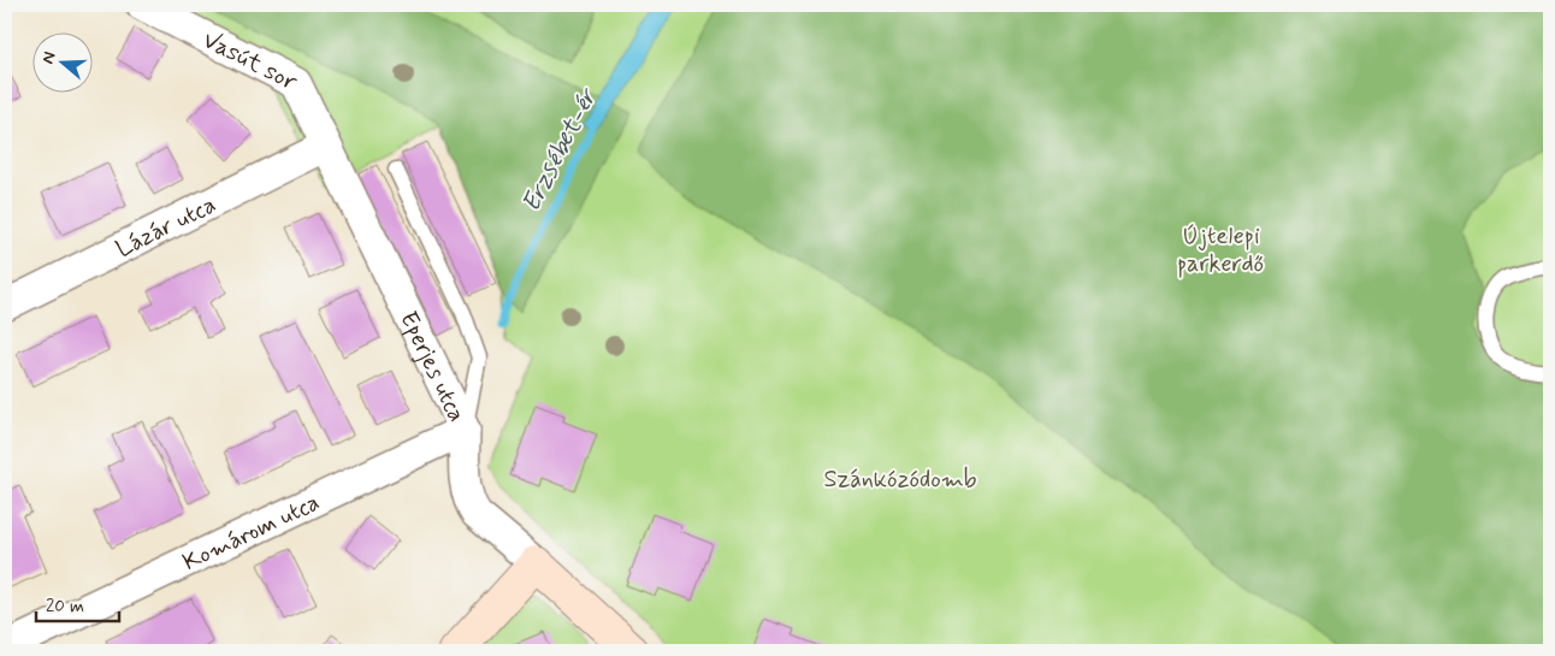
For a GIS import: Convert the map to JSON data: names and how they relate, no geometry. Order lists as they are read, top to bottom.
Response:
{
  "streets": {
    "street": [
      "Vasút sor",
      "Lázár utca",
      "Eperjes utca",
      "Komárom utca"
    ]
  },
  "crossings": [
    ["Vasút sor", "Lázár utca"],
    ["Vasút sor", "Eperjes utca"],
    ["Lázár utca", "Eperjes utca"],
    ["Eperjes utca", "Komárom utca"]
  ],
  "water": ["Erzsébet-ér"],
  "parks": ["Újtelepi parkerdő", "Szánkózódomb"],
  "scale_bar": "20 m",
  "north": "left"
}
